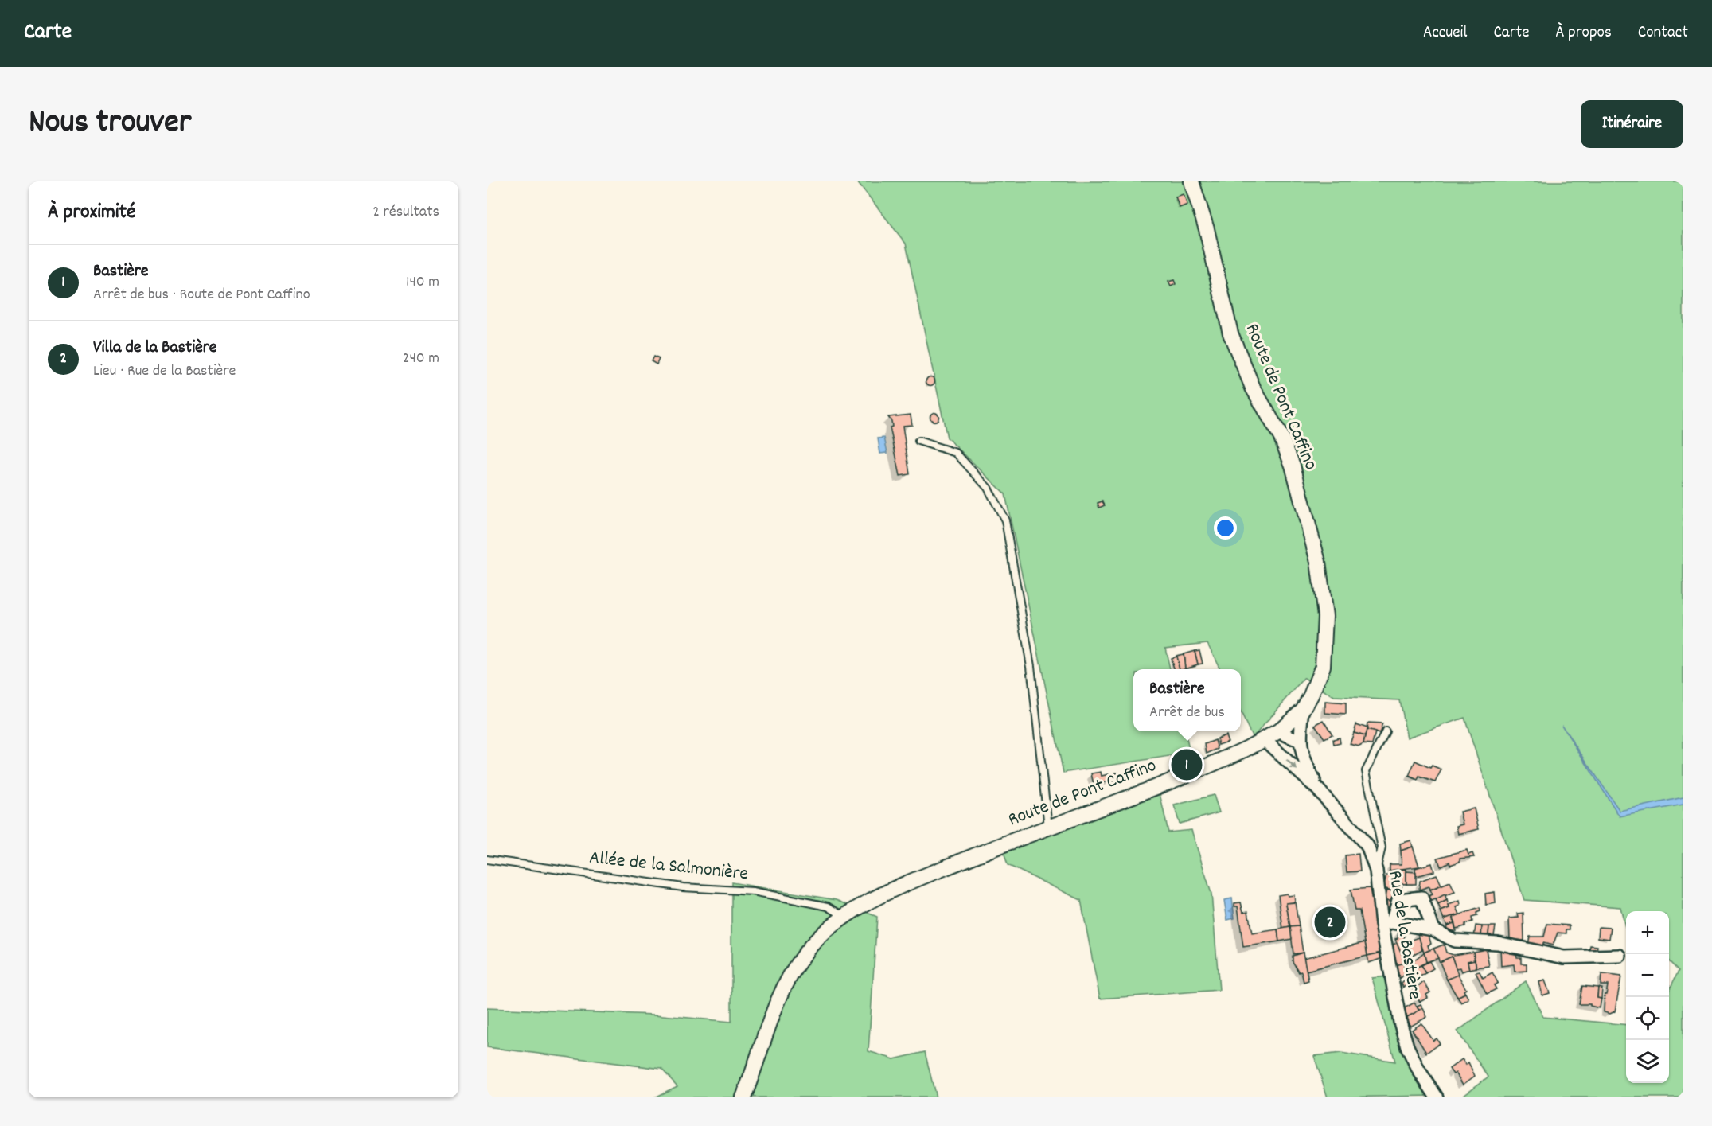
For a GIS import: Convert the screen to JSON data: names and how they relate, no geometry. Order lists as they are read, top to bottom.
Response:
{
  "streets": {
    "street": ["Route de Pont Caffino", "Rue de la Bastière"],
    "lane": ["Allée de la Salmonière"]
  },
  "crossings": [
    ["Route de Pont Caffino", "Allée de la Salmonière"]
  ],
  "page": {
    "header": "Carte",
    "nav": [
      "Accueil",
      "Carte",
      "À propos",
      "Contact"
    ],
    "title": "Nous trouver",
    "buttons": "Itinéraire",
    "heading": ["À proximité", "2 résultats"],
    "list": [
      {
        "mark": "1",
        "name": "Bastière",
        "note": "Arrêt de bus · Route de Pont Caffino",
        "value": "140 m"
      },
      {
        "mark": "2",
        "name": "Villa de la Bastière",
        "note": "Lieu · Rue de la Bastière",
        "value": "240 m"
      }
    ],
    "popup": ["Bastière", "Arrêt de bus"],
    "pins": ["1", "2"],
    "map_buttons": ["+", "−"]
  }
}
